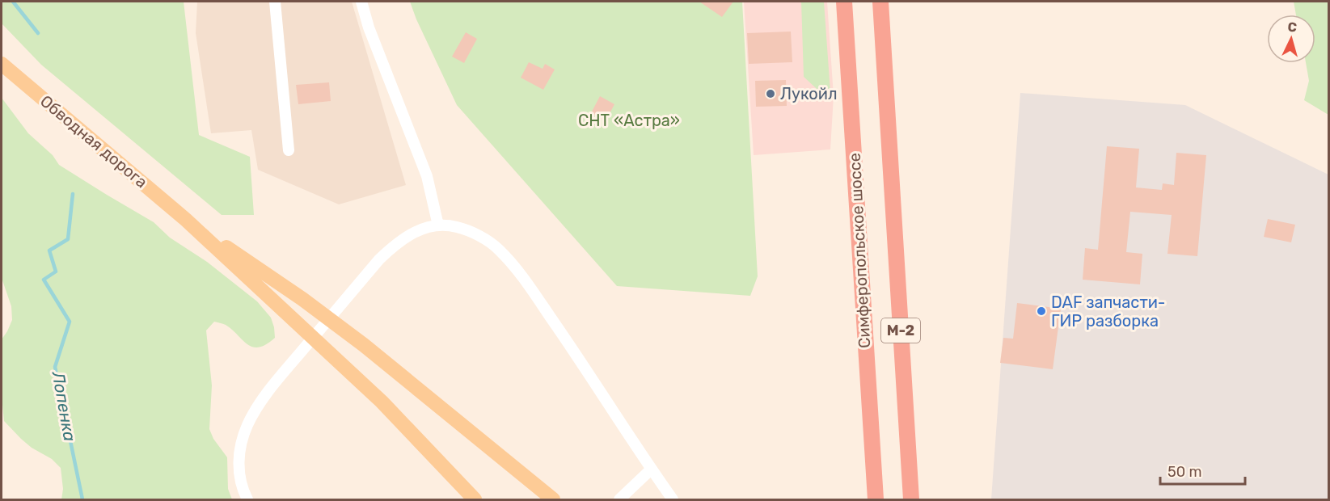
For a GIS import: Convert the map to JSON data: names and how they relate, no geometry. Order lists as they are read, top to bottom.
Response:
{
  "streets": {
    "highway": ["Симферопольское шоссе", "М-2"],
    "main road": ["Обводная дорога"]
  },
  "water": ["Лопенка"],
  "parks": ["СНТ «Астра»"],
  "places": ["Лукойл", "DAF запчасти- ГИР разборка"],
  "scale_bar": "50 m",
  "north": "top"
}
